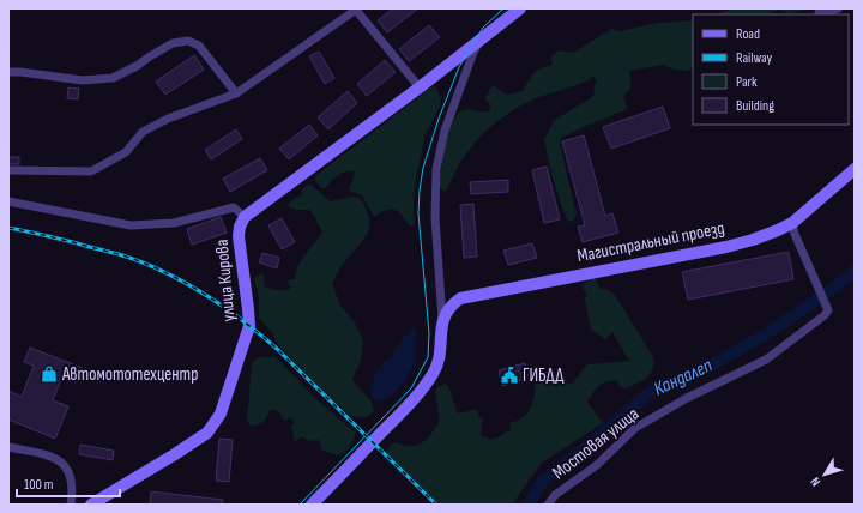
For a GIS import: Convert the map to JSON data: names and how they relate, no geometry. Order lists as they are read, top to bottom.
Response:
{
  "streets": {
    "street": ["Магистральный проезд", "улица Кирова", "Мостовая улица"]
  },
  "crossings": [
    ["Магистральный проезд", "Мостовая улица"]
  ],
  "water": ["Кандалеп"],
  "places": {
    "shop": ["Автомототехцентр"],
    "public building": ["ГИБДД"]
  },
  "legend": [
    "Road",
    "Railway",
    "Park",
    "Building"
  ],
  "scale_bar": "100 m",
  "north": "bottom left"
}
